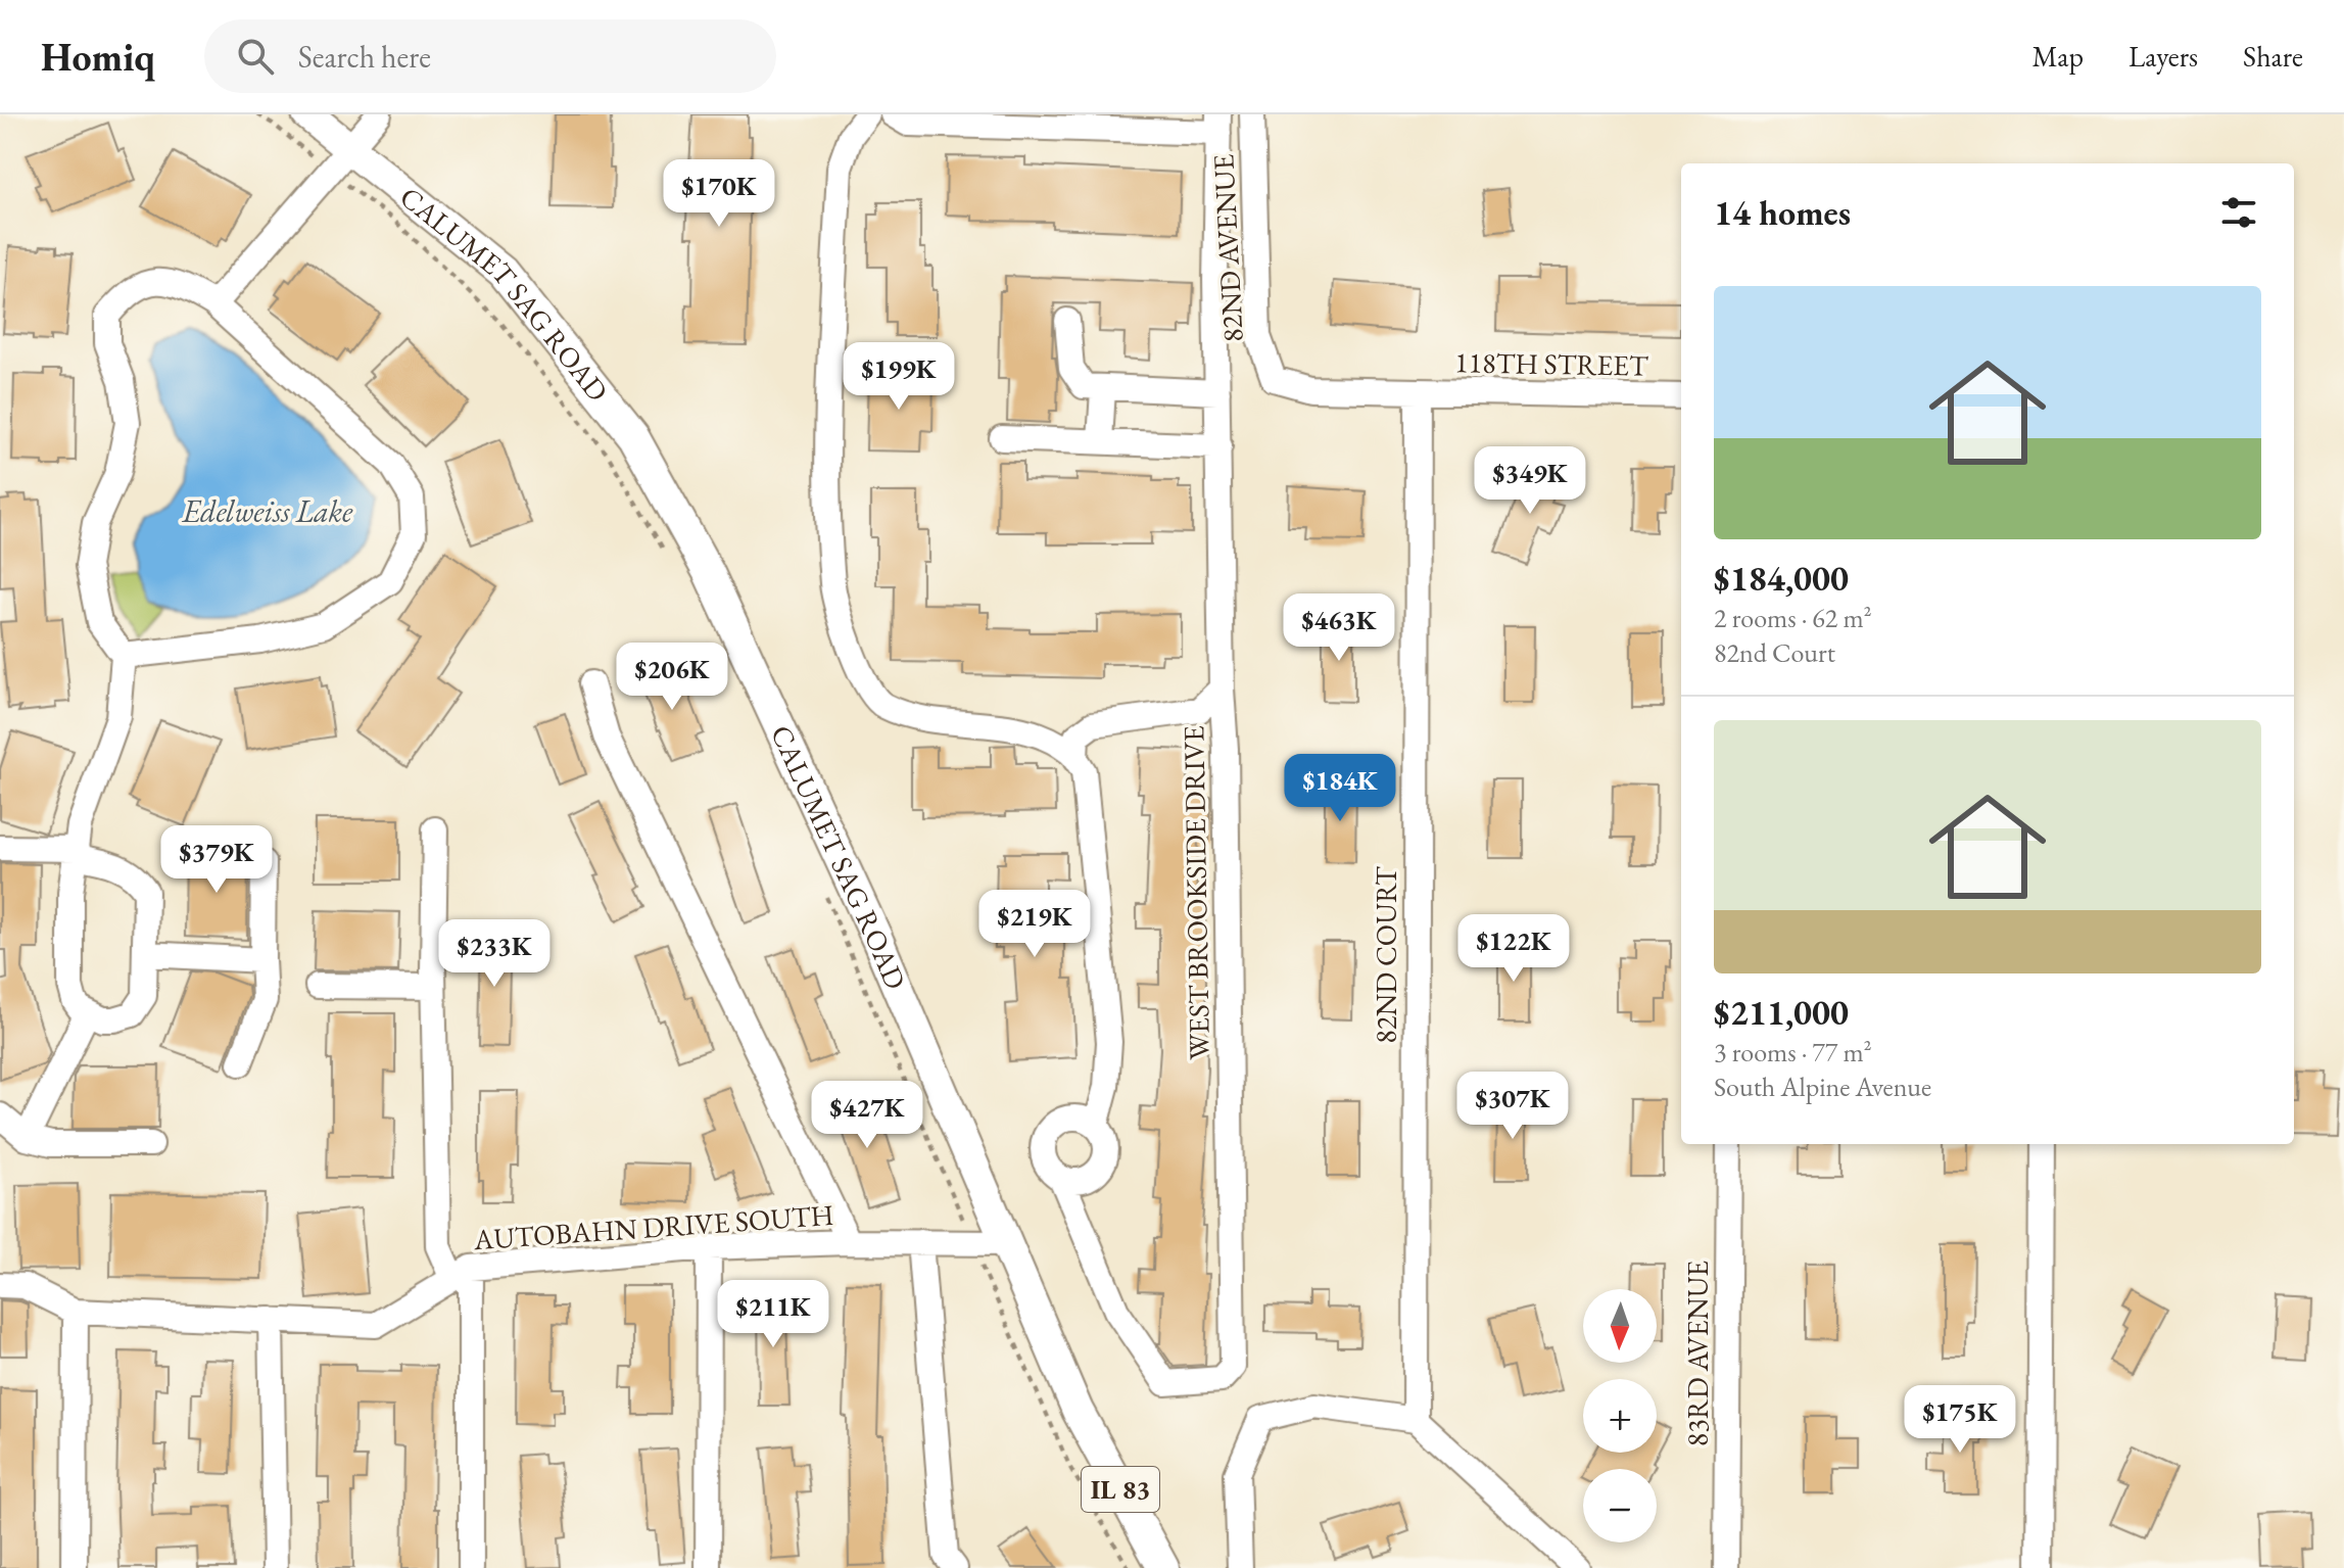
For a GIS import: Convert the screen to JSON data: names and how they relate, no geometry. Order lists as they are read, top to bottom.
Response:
{
  "streets": {
    "main road": ["CALUMET SAG ROAD", "IL 83"],
    "street": [
      "82ND AVENUE",
      "118TH STREET",
      "WEST BROOKSIDE DRIVE",
      "82ND COURT",
      "AUTOBAHN DRIVE SOUTH",
      "83RD AVENUE"
    ]
  },
  "crossings": [
    ["82ND AVENUE", "118TH STREET"],
    ["82ND AVENUE", "82ND COURT"],
    ["CALUMET SAG ROAD", "AUTOBAHN DRIVE SOUTH"],
    ["118TH STREET", "82ND COURT"]
  ],
  "water": ["Edelweiss Lake"],
  "north": "bottom",
  "page": {
    "header": "Homiq",
    "search": "Search here",
    "nav": ["Map", "Layers", "Share"],
    "price": [
      "$170K",
      "$199K",
      "$349K",
      "$463K",
      "$206K",
      "$184K",
      "$379K",
      "$219K",
      "$122K",
      "$233K",
      "$307K",
      "$427K",
      "$211K",
      "$175K"
    ],
    "heading": "14 homes",
    "list": [
      {
        "name": "$184,000",
        "note": "2 rooms · 62 m² · 82nd Court"
      },
      {
        "name": "$211,000",
        "note": "3 rooms · 77 m² · South Alpine Avenue"
      }
    ],
    "map_buttons": ["+", "−"]
  }
}
